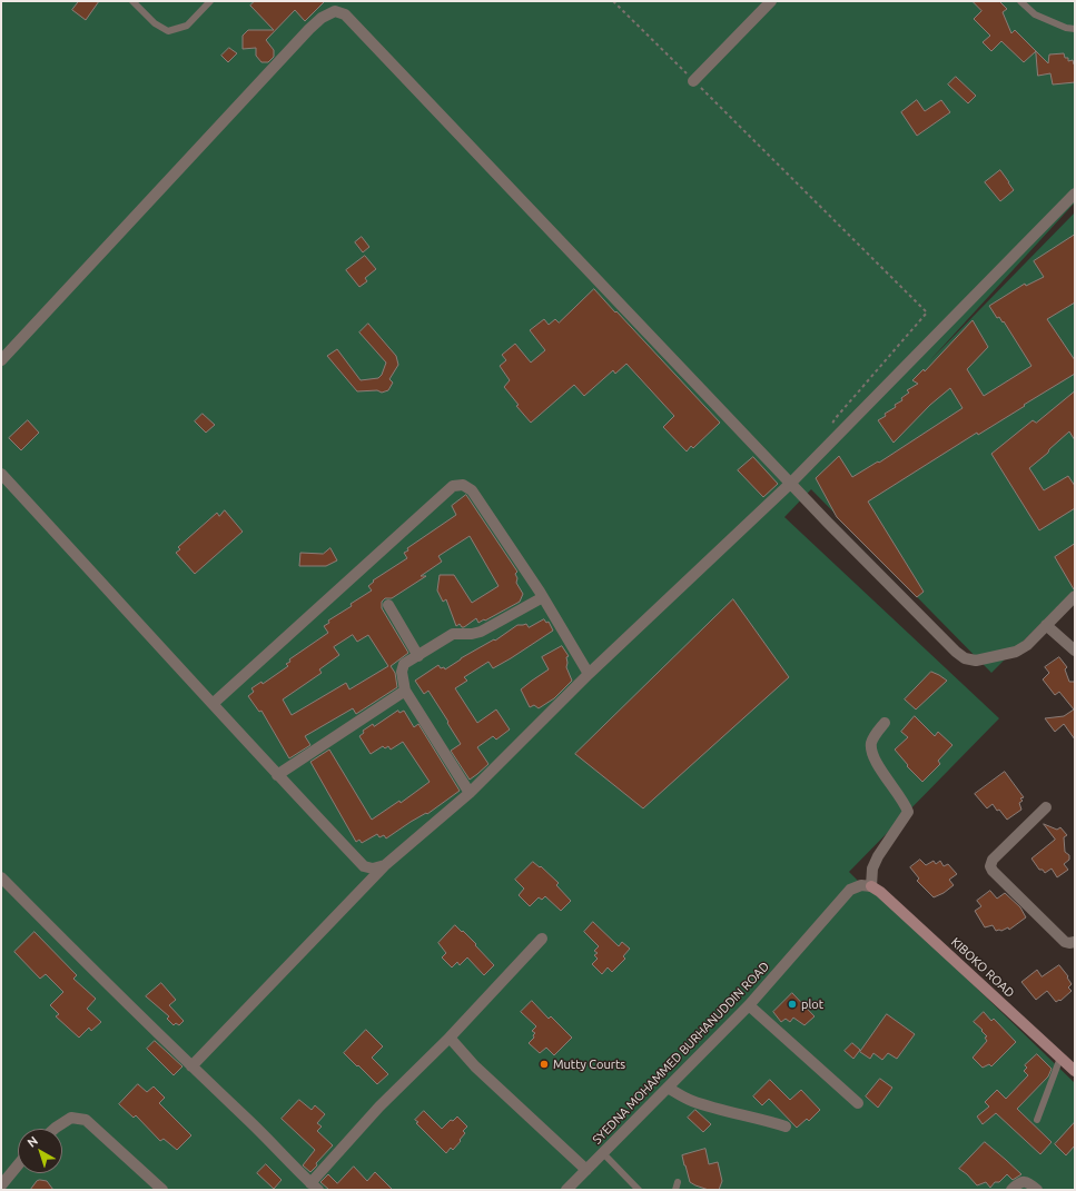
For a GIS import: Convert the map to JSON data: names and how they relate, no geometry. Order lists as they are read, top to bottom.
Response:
{
  "streets": {
    "street": ["KIBOKO ROAD", "SYEDNA MOHAMMED BURHANUDDIN ROAD"]
  },
  "crossings": [
    ["KIBOKO ROAD", "SYEDNA MOHAMMED BURHANUDDIN ROAD"]
  ],
  "places": ["plot", "Mutty Courts"],
  "north": "top left"
}
